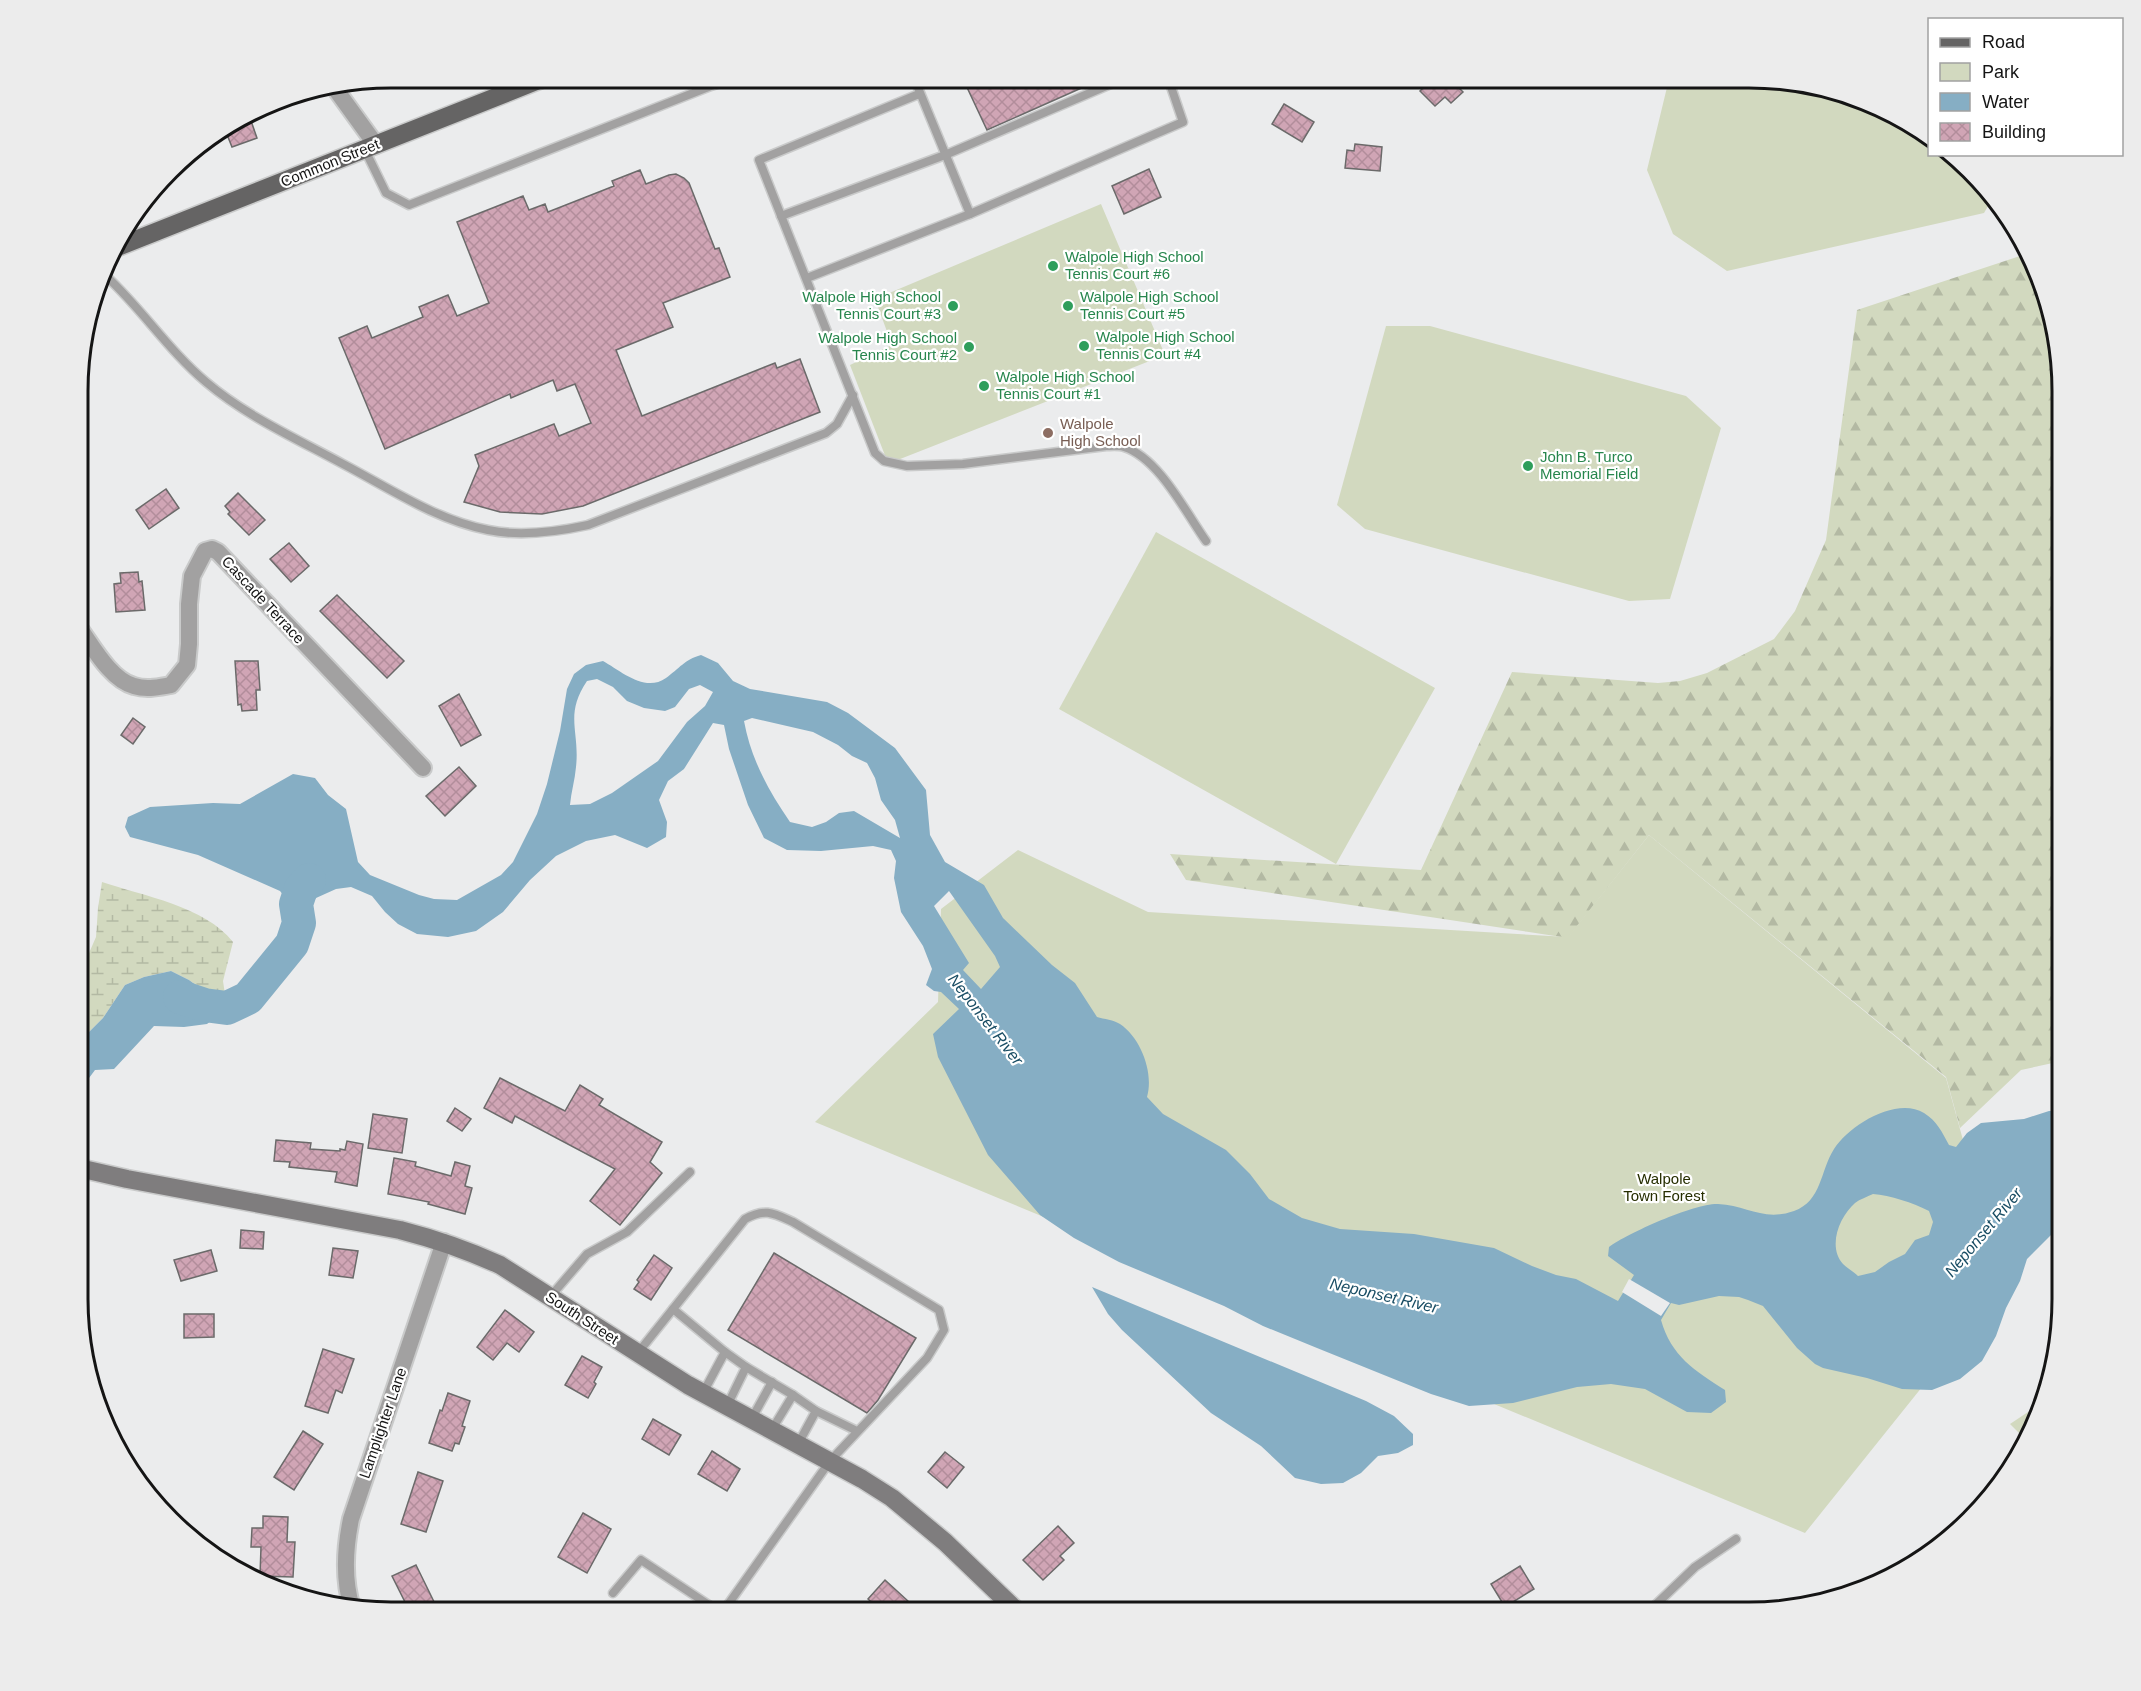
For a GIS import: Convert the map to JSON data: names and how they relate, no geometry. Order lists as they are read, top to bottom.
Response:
{
  "streets": {
    "main road": ["Common Street"],
    "street": ["Cascade Terrace", "South Street", "Lamplighter Lane"]
  },
  "crossings": [
    ["South Street", "Lamplighter Lane"]
  ],
  "water": ["Neponset River"],
  "parks": ["Walpole Town Forest"],
  "places": [
    "Walpole High School Tennis Court #6",
    "Walpole High School Tennis Court #3",
    "Walpole High School Tennis Court #5",
    "Walpole High School Tennis Court #4",
    "Walpole High School Tennis Court #2",
    "Walpole High School Tennis Court #1",
    "Walpole High School",
    "John B. Turco Memorial Field"
  ],
  "legend": [
    "Road",
    "Park",
    "Water",
    "Building"
  ]
}
